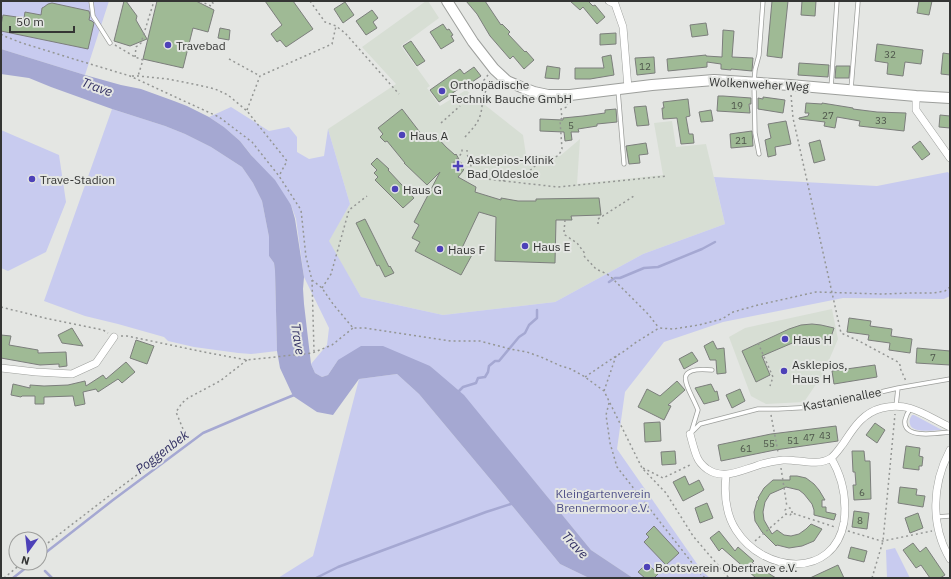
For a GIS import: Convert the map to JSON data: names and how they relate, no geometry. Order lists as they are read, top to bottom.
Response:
{
  "streets": {
    "street": ["Wolkenweher Weg"],
    "lane": ["Kastanienallee"]
  },
  "water": ["Trave", "Poggenbek"],
  "parks": ["Kleingartenverein Brennermoor e.V."],
  "places": {
    "other": [
      "Travebad",
      "Orthopädische Technik Bauche GmbH",
      "Haus A",
      "Trave-Stadion",
      "Haus G",
      "Haus E",
      "Haus F",
      "Haus H",
      "Asklepios, Haus H",
      "Bootsverein Obertrave e.V."
    ],
    "health": ["Asklepios-Klinik Bad Oldesloe"]
  },
  "house_numbers": [
    "32",
    "12",
    "19",
    "27",
    "33",
    "5",
    "21",
    "7",
    "43",
    "47",
    "51",
    "55",
    "61",
    "6",
    "8"
  ],
  "scale_bar": "50 m",
  "north": "bottom"
}
